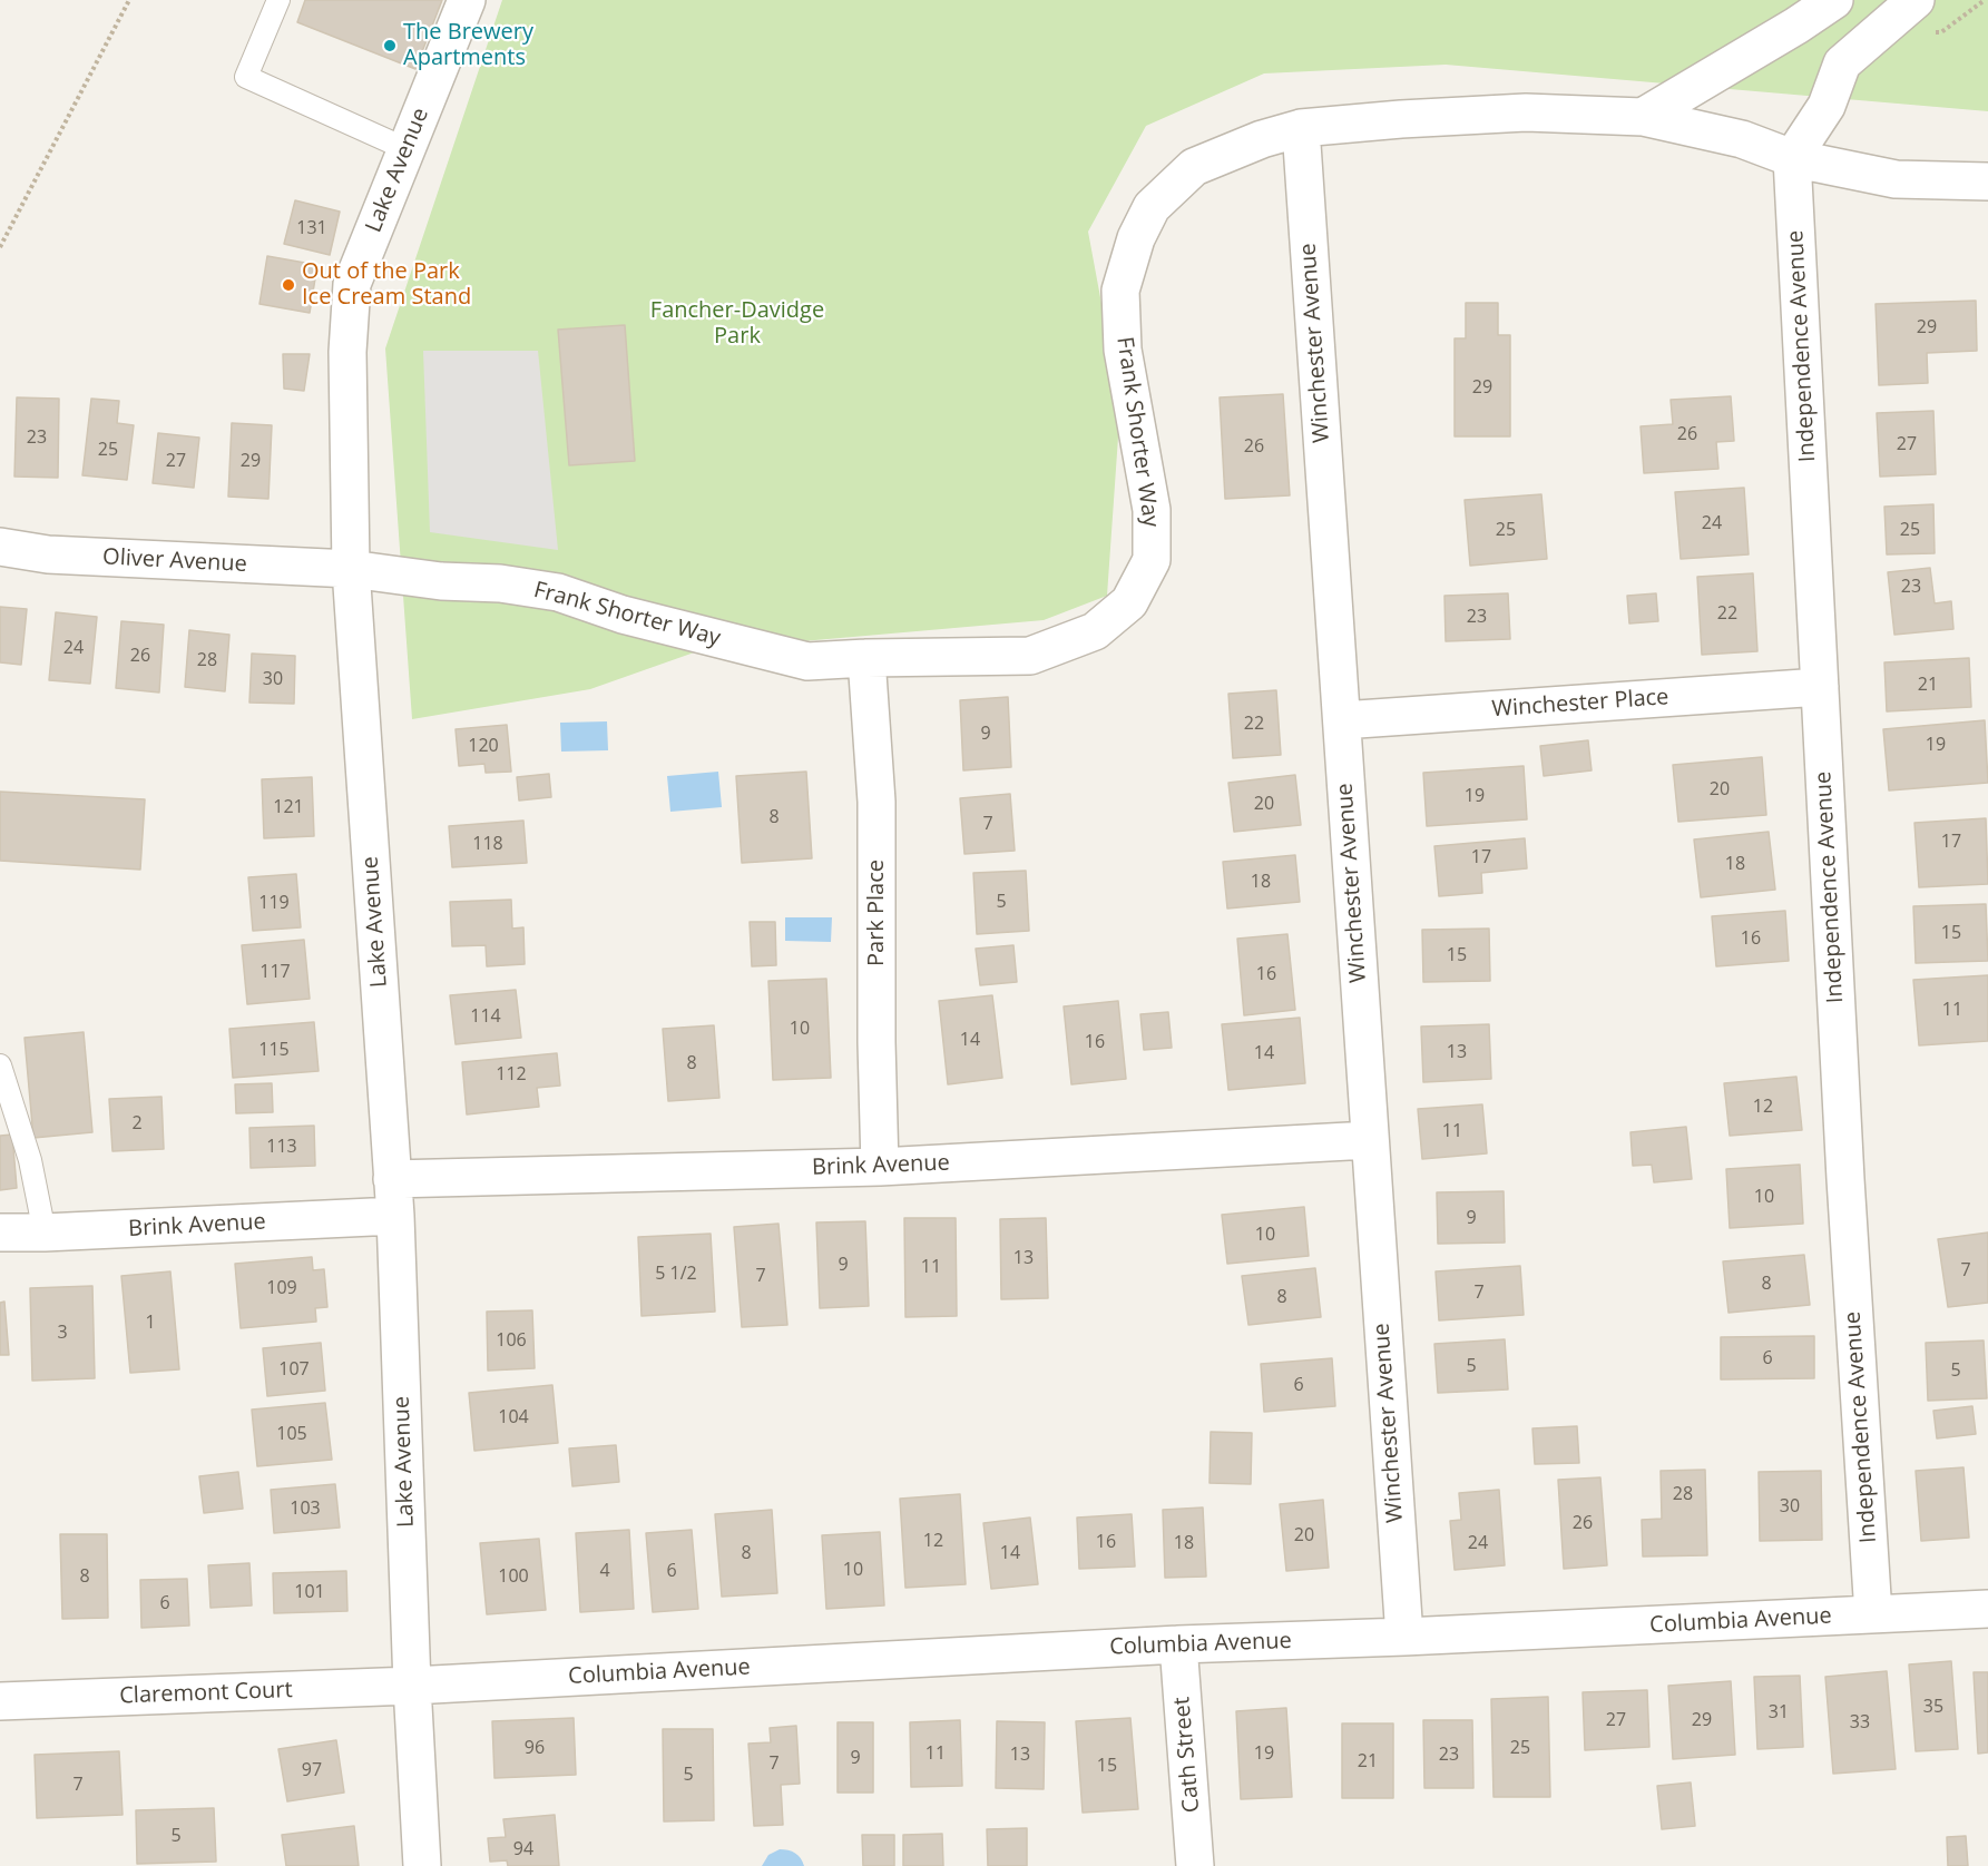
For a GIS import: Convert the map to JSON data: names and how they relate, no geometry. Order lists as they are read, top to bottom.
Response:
{
  "streets": {
    "street": [
      "Lake Avenue",
      "Winchester Avenue",
      "Independence Avenue",
      "Frank Shorter Way",
      "Oliver Avenue",
      "Winchester Place",
      "Park Place",
      "Brink Avenue",
      "Columbia Avenue",
      "Claremont Court",
      "Cath Street"
    ]
  },
  "crossings": [
    ["Lake Avenue", "Frank Shorter Way"],
    ["Lake Avenue", "Oliver Avenue"],
    ["Lake Avenue", "Brink Avenue"],
    ["Lake Avenue", "Columbia Avenue"],
    ["Lake Avenue", "Claremont Court"],
    ["Winchester Avenue", "Frank Shorter Way"],
    ["Winchester Avenue", "Winchester Place"],
    ["Winchester Avenue", "Brink Avenue"],
    ["Winchester Avenue", "Columbia Avenue"],
    ["Independence Avenue", "Frank Shorter Way"],
    ["Independence Avenue", "Winchester Place"],
    ["Independence Avenue", "Columbia Avenue"],
    ["Frank Shorter Way", "Oliver Avenue"],
    ["Frank Shorter Way", "Park Place"],
    ["Park Place", "Brink Avenue"],
    ["Columbia Avenue", "Claremont Court"],
    ["Columbia Avenue", "Cath Street"]
  ],
  "parks": ["Fancher-Davidge Park"],
  "places": ["The Brewery Apartments", "Out of the Park Ice Cream Stand"],
  "house_numbers": [
    "131",
    "29",
    "29",
    "26",
    "23",
    "27",
    "26",
    "25",
    "27",
    "29",
    "24",
    "25",
    "25",
    "23",
    "22",
    "23",
    "24",
    "26",
    "28",
    "30",
    "21",
    "22",
    "9",
    "19",
    "120",
    "20",
    "19",
    "20",
    "121",
    "8",
    "7",
    "17",
    "118",
    "17",
    "18",
    "18",
    "5",
    "119",
    "15",
    "16",
    "15",
    "117",
    "16",
    "11",
    "114",
    "10",
    "14",
    "16",
    "115",
    "13",
    "14",
    "8",
    "112",
    "12",
    "2",
    "11",
    "113",
    "10",
    "9",
    "10",
    "13",
    "9",
    "11",
    "7",
    "5 1/2",
    "7",
    "8",
    "109",
    "7",
    "8",
    "1",
    "3",
    "106",
    "6",
    "5",
    "107",
    "5",
    "6",
    "104",
    "105",
    "28",
    "30",
    "103",
    "26",
    "20",
    "12",
    "16",
    "18",
    "24",
    "8",
    "14",
    "10",
    "4",
    "6",
    "8",
    "100",
    "101",
    "6",
    "35",
    "31",
    "27",
    "29",
    "33",
    "96",
    "25",
    "11",
    "19",
    "13",
    "23",
    "9",
    "21",
    "7",
    "15",
    "97",
    "5",
    "7",
    "5",
    "94"
  ]
}
